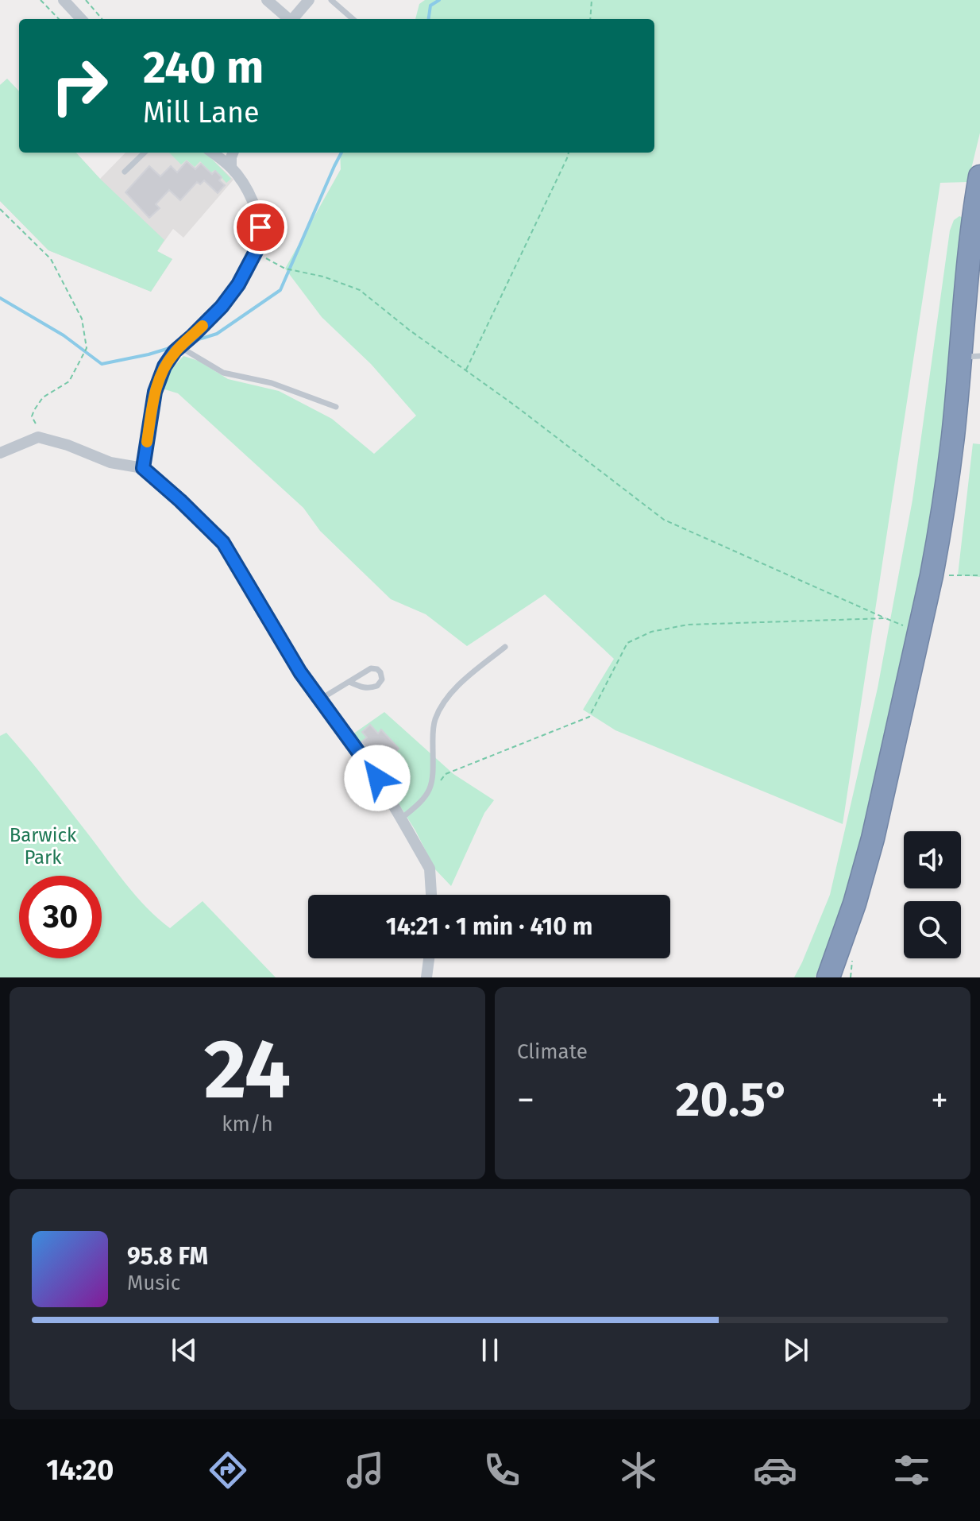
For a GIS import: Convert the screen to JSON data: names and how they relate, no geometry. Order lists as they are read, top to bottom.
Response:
{
  "parks": ["Barwick Park"],
  "page": {
    "turn": ["240 m", "Mill Lane"],
    "limit": "30",
    "trip": "14:21 · 1 min · 410 m",
    "tile": [
      ["24", "km/h"],
      "Climate"
    ],
    "heat": ["−", "20.5°", "+"],
    "song": ["95.8 FM", "Music"],
    "tabs": "14:20"
  }
}
